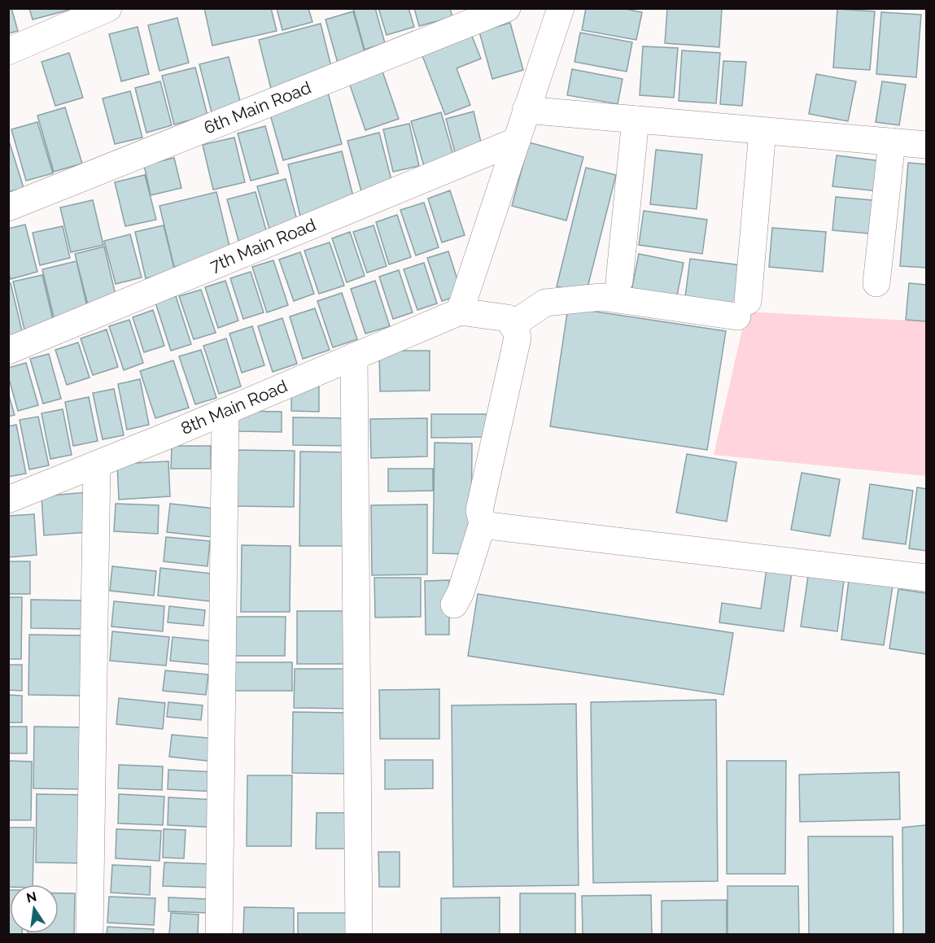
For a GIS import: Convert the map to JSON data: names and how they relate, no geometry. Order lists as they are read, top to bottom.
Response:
{
  "streets": {
    "street": ["6th Main Road", "7th Main Road", "8th Main Road"]
  },
  "north": "top"
}
